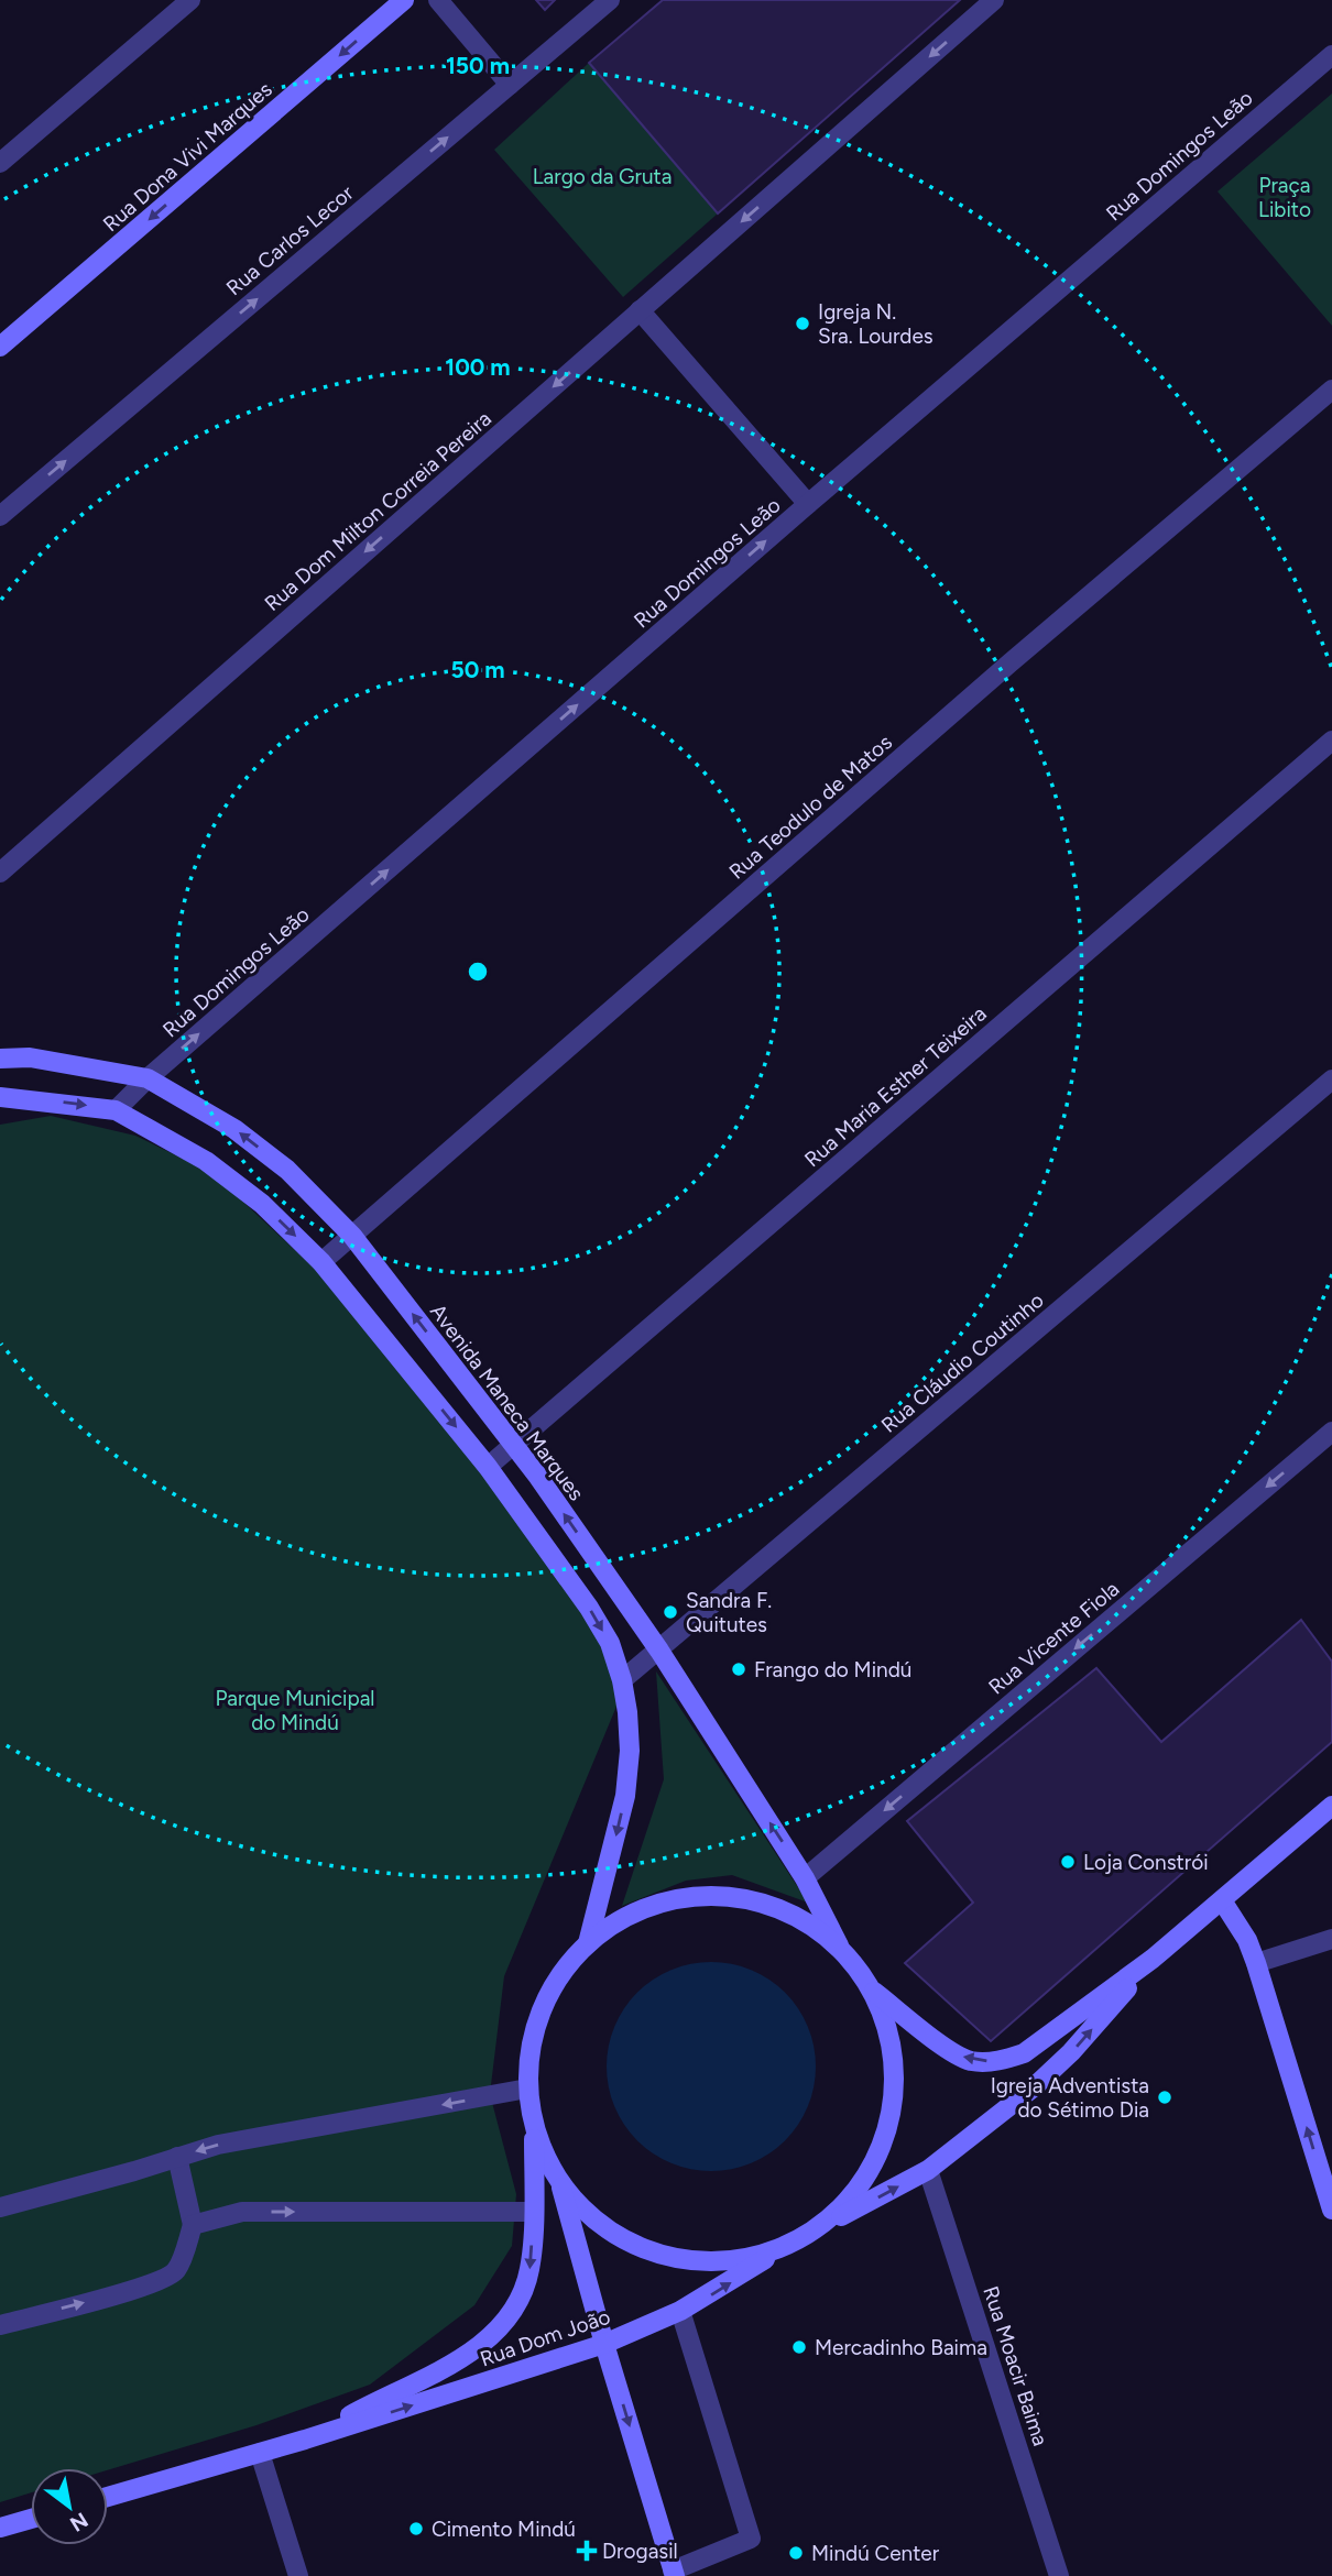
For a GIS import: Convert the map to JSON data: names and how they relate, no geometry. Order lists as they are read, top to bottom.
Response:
{
  "streets": {
    "main road": ["Rua Dona Vivi Marques", "Avenida Maneca Marques", "Rua Dom João"],
    "street": [
      "Rua Domingos Leão",
      "Rua Carlos Lecor",
      "Rua Dom Milton Correia Pereira",
      "Rua Teodulo de Matos",
      "Rua Maria Esther Teixeira",
      "Rua Cláudio Coutinho",
      "Rua Vicente Fiola",
      "Rua Moacir Baima"
    ]
  },
  "crossings": [
    ["Rua Domingos Leão", "Avenida Maneca Marques"],
    ["Rua Teodulo de Matos", "Avenida Maneca Marques"],
    ["Rua Maria Esther Teixeira", "Avenida Maneca Marques"],
    ["Rua Cláudio Coutinho", "Avenida Maneca Marques"],
    ["Avenida Maneca Marques", "Rua Vicente Fiola"]
  ],
  "one_way": [
    "Rua Domingos Leão",
    "Rua Dona Vivi Marques",
    "Rua Carlos Lecor",
    "Rua Dom Milton Correia Pereira",
    "Rua Vicente Fiola"
  ],
  "parks": ["Largo da Gruta", "Praça Libito", "Parque Municipal do Mindú"],
  "places": {
    "other": [
      "Igreja N. Sra. Lourdes",
      "Sandra F. Quitutes",
      "Frango do Mindú",
      "Loja Constrói",
      "Igreja Adventista do Sétimo Dia",
      "Mercadinho Baima",
      "Cimento Mindú",
      "Mindú Center"
    ],
    "health": ["Drogasil"]
  },
  "north": "bottom right",
  "rings": ["150 m", "100 m", "50 m"]
}
